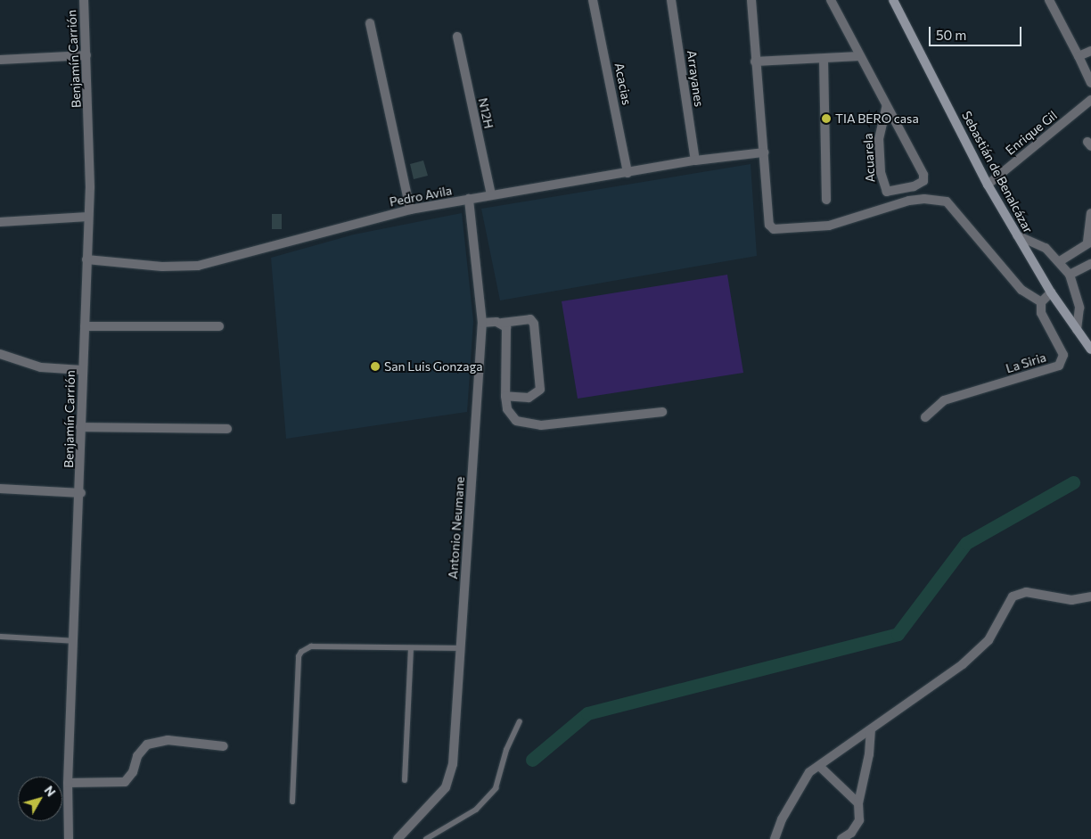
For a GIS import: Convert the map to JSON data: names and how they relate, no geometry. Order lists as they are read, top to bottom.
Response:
{
  "streets": {
    "main road": ["Sebastián de Benalcázar"],
    "street": [
      "Benjamín Carrión",
      "Arrayanes",
      "Acacias",
      "N12H",
      "Enrique Gil",
      "Acuarela",
      "Pedro Avila",
      "La Siria",
      "Antonio Neumane"
    ]
  },
  "crossings": [
    ["Benjamín Carrión", "Pedro Avila"],
    ["Arrayanes", "Pedro Avila"],
    ["Acacias", "Pedro Avila"],
    ["N12H", "Pedro Avila"],
    ["Enrique Gil", "Sebastián de Benalcázar"],
    ["Pedro Avila", "Antonio Neumane"]
  ],
  "places": ["TIA BERO casa", "San Luis Gonzaga"],
  "scale_bar": "50 m",
  "north": "top right"
}
